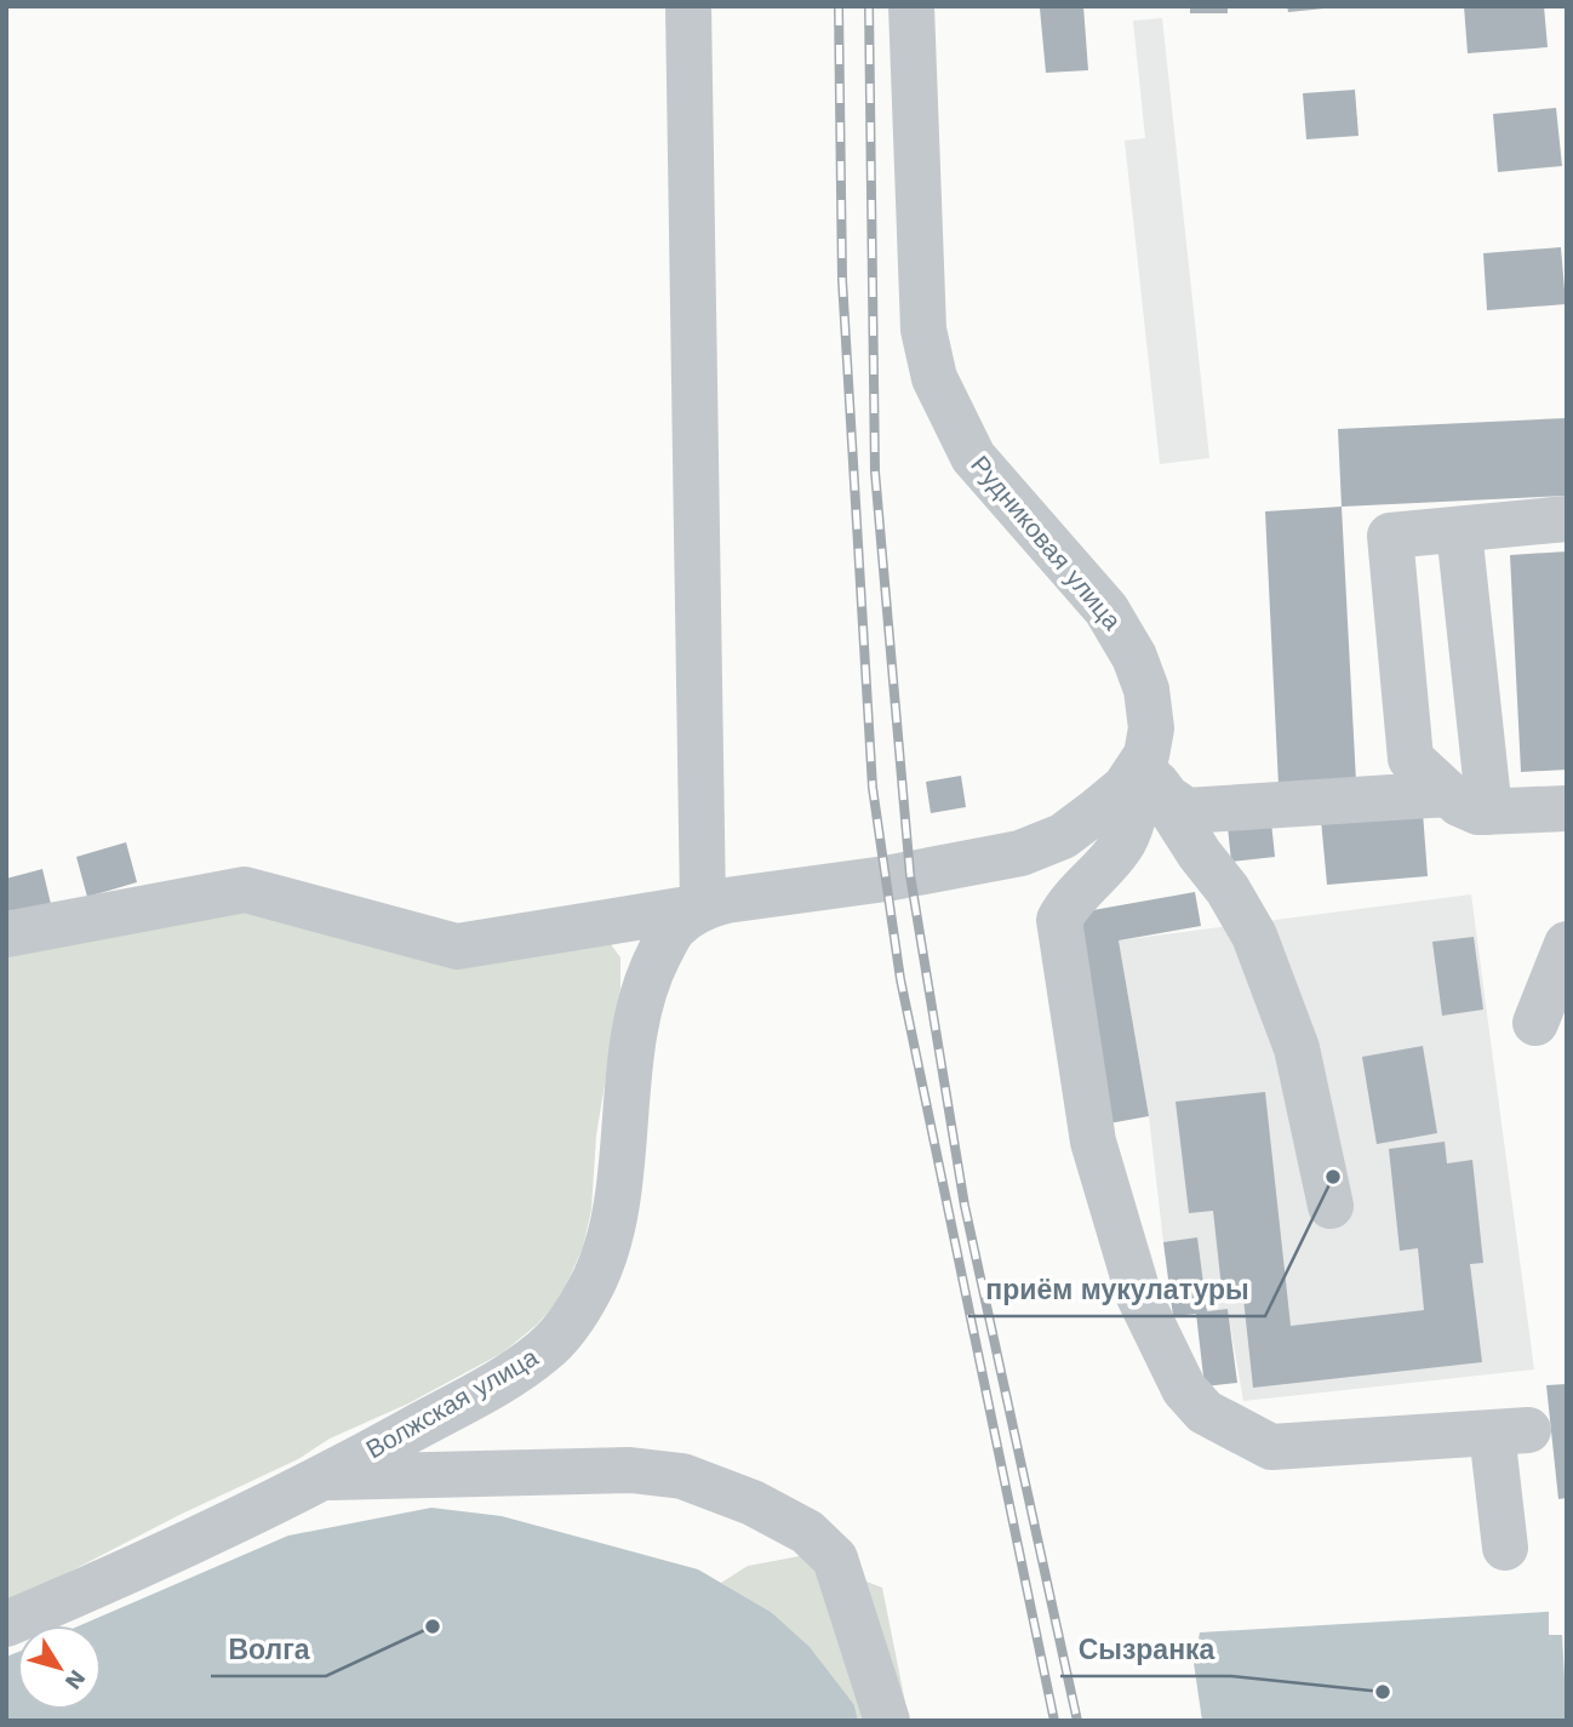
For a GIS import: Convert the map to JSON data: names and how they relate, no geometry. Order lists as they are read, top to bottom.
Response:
{
  "streets": {
    "street": ["Рудниковая улица", "Волжская улица"]
  },
  "crossings": [
    ["Рудниковая улица", "Волжская улица"]
  ],
  "places": ["приём мукулатуры", "Волга", "Сызранка"],
  "north": "bottom right"
}
